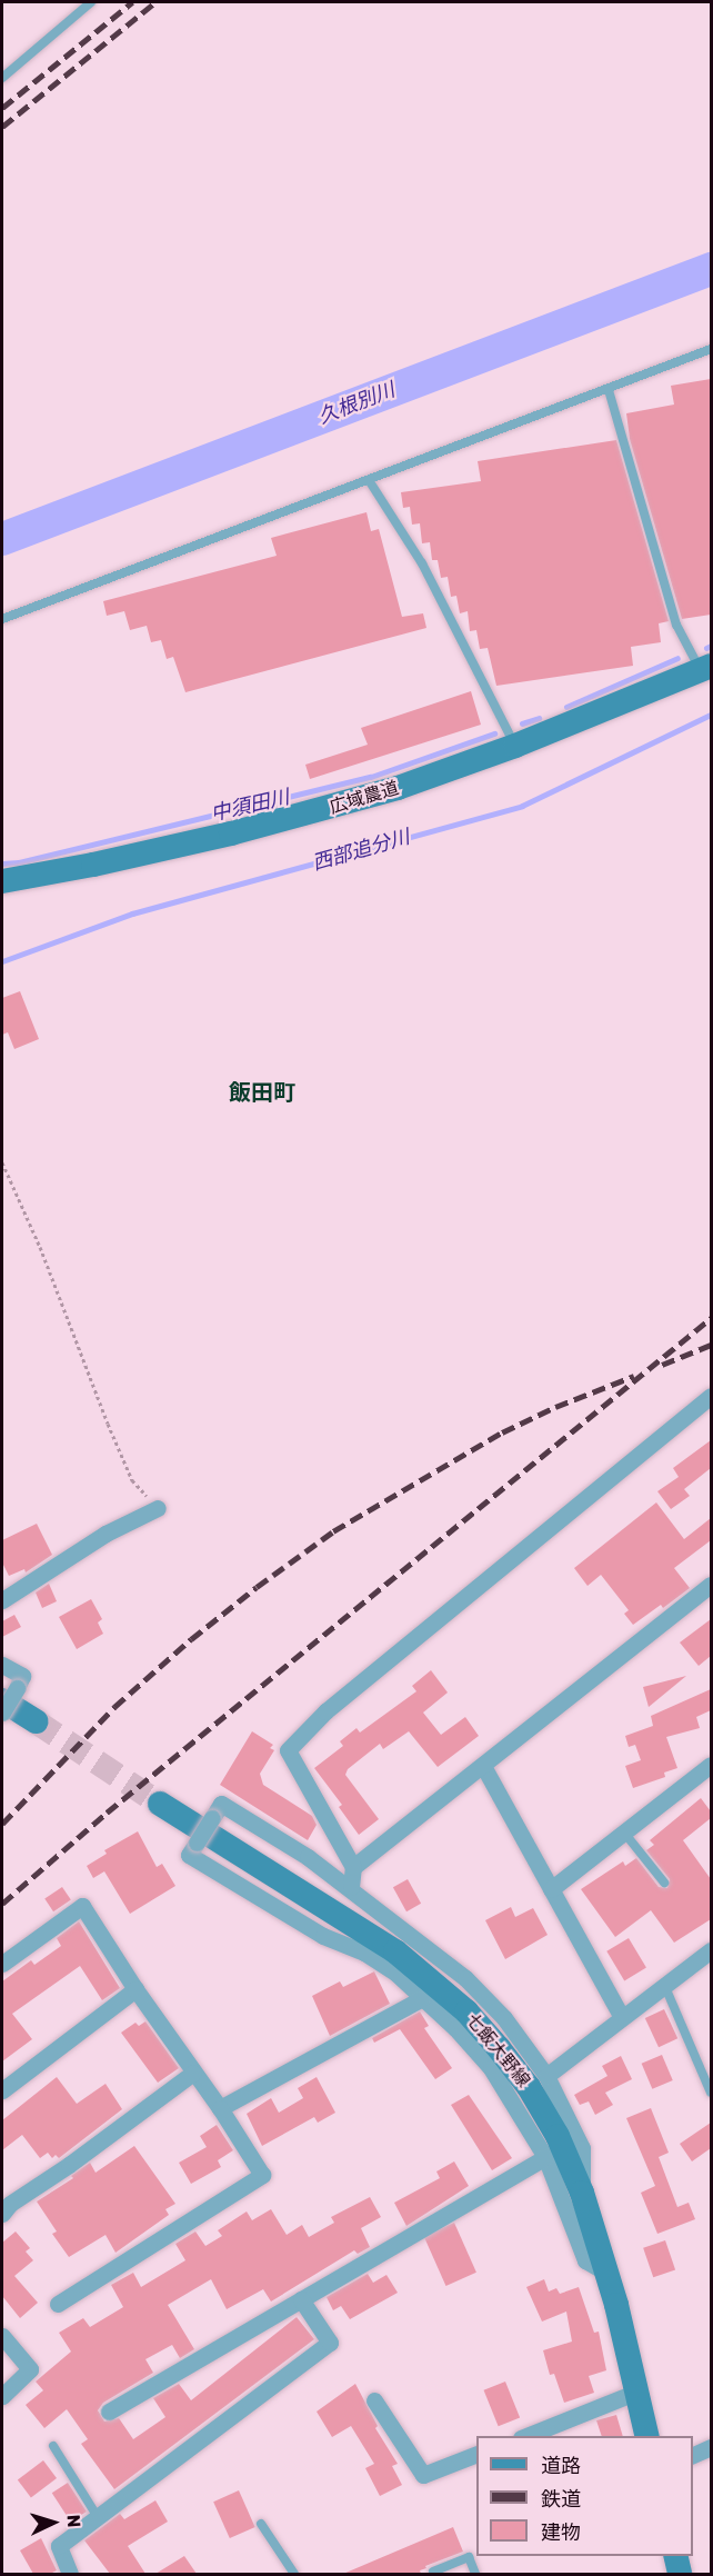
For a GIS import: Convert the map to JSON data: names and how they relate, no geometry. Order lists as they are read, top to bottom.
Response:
{
  "streets": {
    "main road": ["広域農道", "七飯大野線"]
  },
  "districts": ["飯田町"],
  "water": ["久根別川", "中須田川", "西部追分川"],
  "legend": ["道路", "鉄道", "建物"],
  "north": "right"
}
